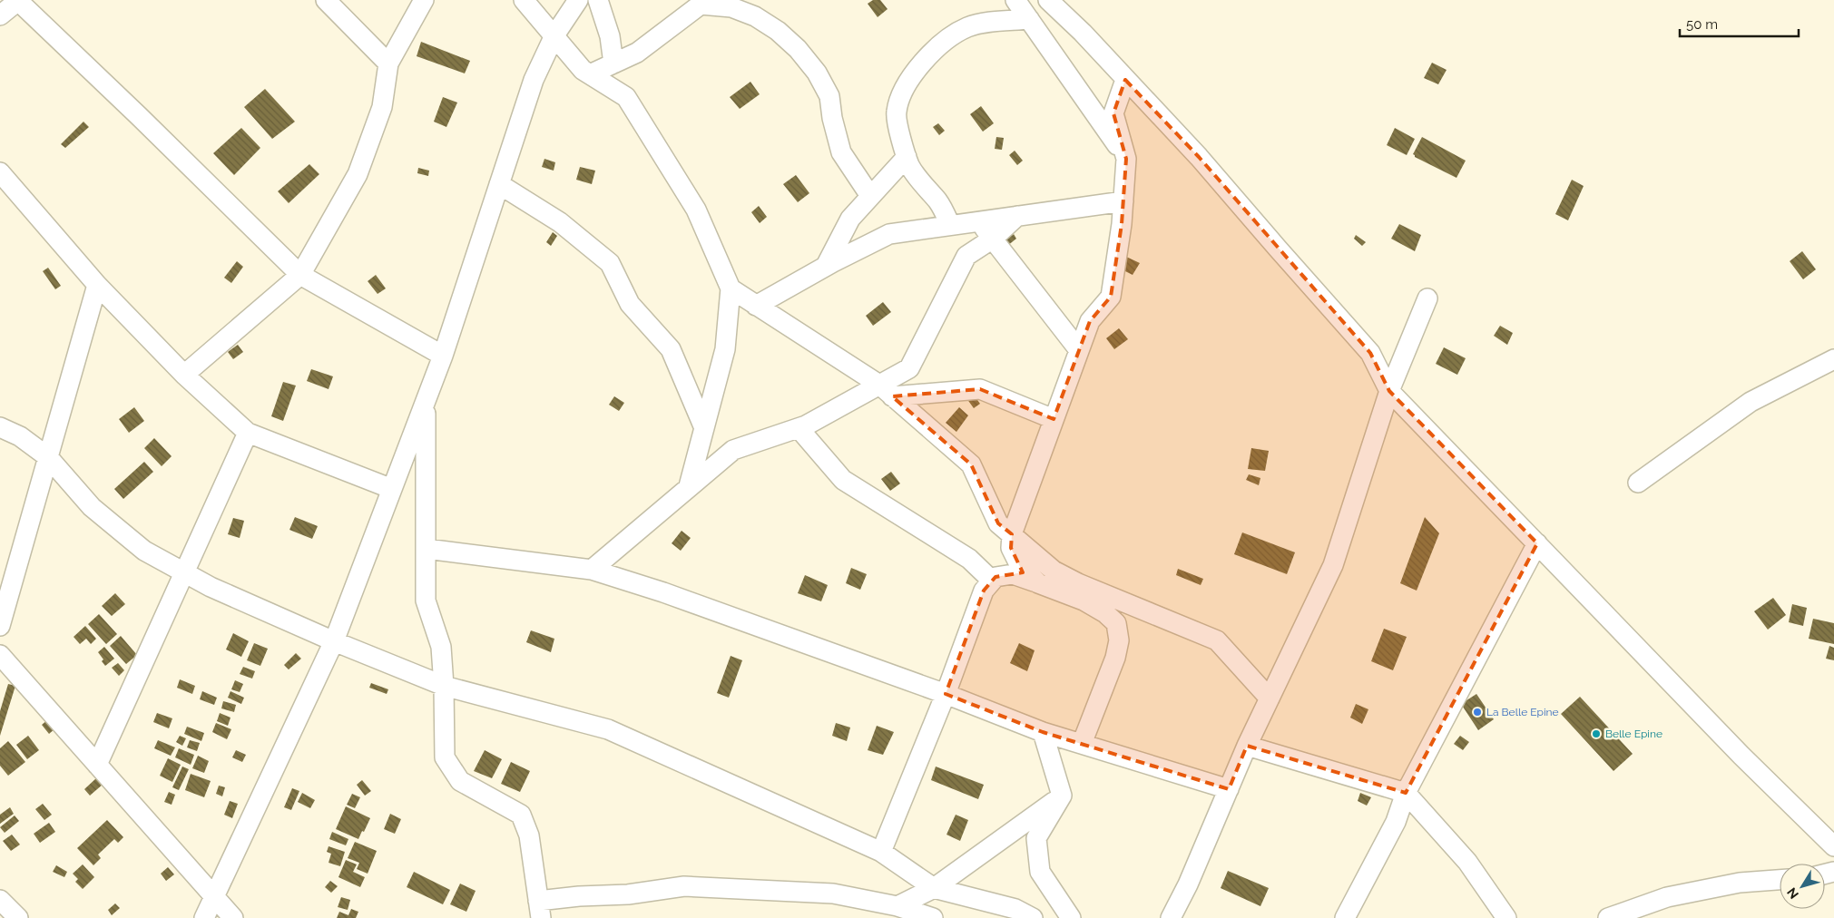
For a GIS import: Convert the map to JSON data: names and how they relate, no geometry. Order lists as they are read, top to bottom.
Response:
{
  "places": ["La Belle Epine", "Belle Epine"],
  "scale_bar": "50 m",
  "north": "bottom left"
}
